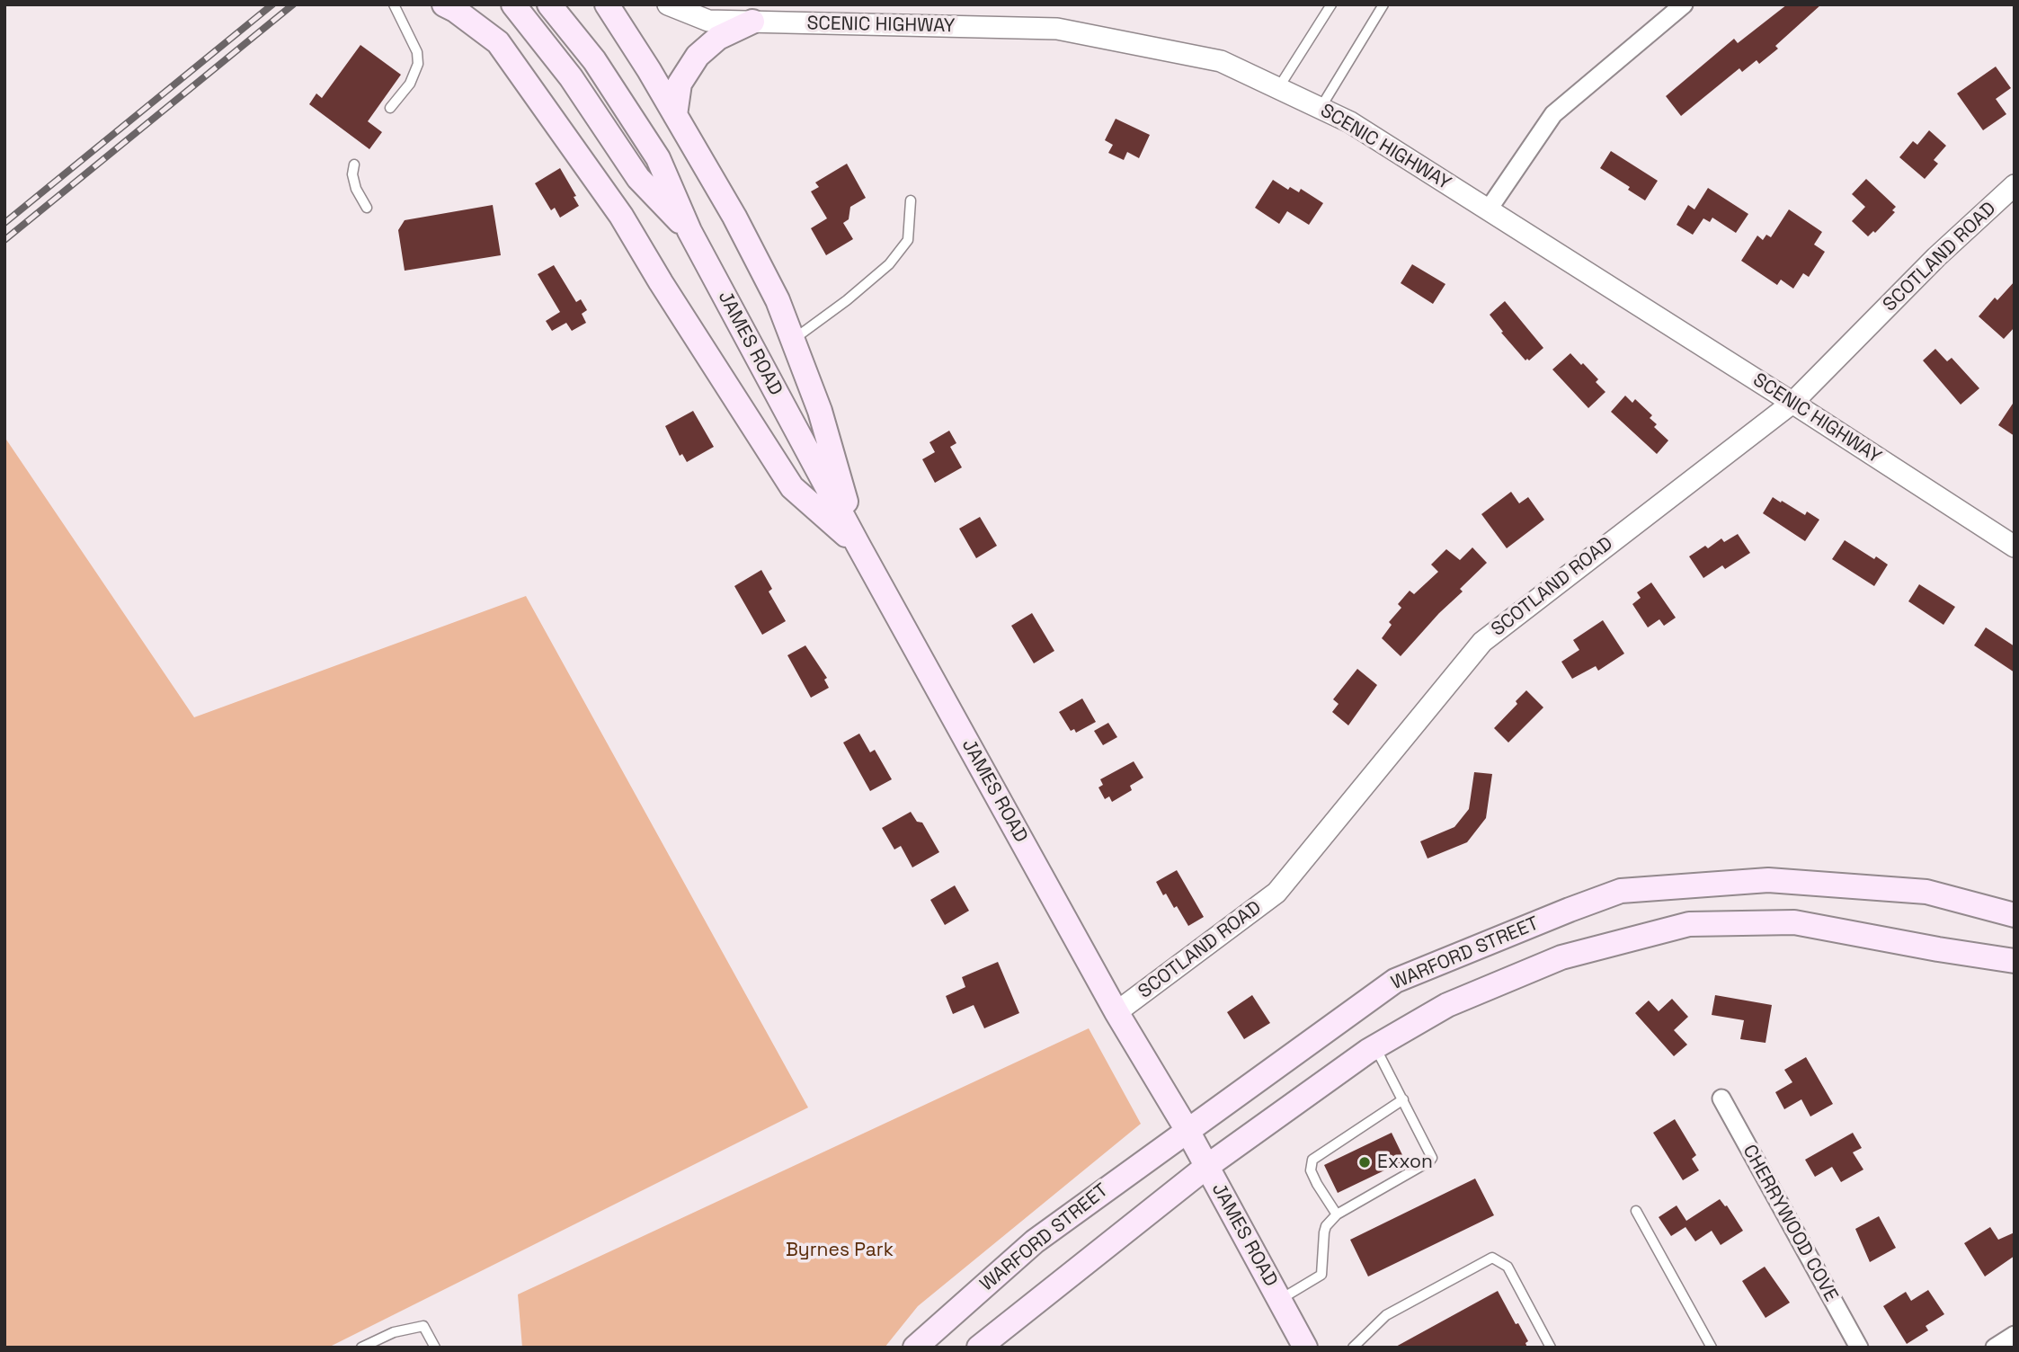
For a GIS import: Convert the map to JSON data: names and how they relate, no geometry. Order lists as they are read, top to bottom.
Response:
{
  "streets": {
    "main road": ["JAMES ROAD", "WARFORD STREET"],
    "street": ["SCENIC HIGHWAY", "SCOTLAND ROAD", "CHERRYWOOD COVE"]
  },
  "crossings": [
    ["SCENIC HIGHWAY", "SCOTLAND ROAD"],
    ["SCOTLAND ROAD", "JAMES ROAD"],
    ["JAMES ROAD", "WARFORD STREET"]
  ],
  "parks": ["Byrnes Park"],
  "places": ["Exxon"]
}
